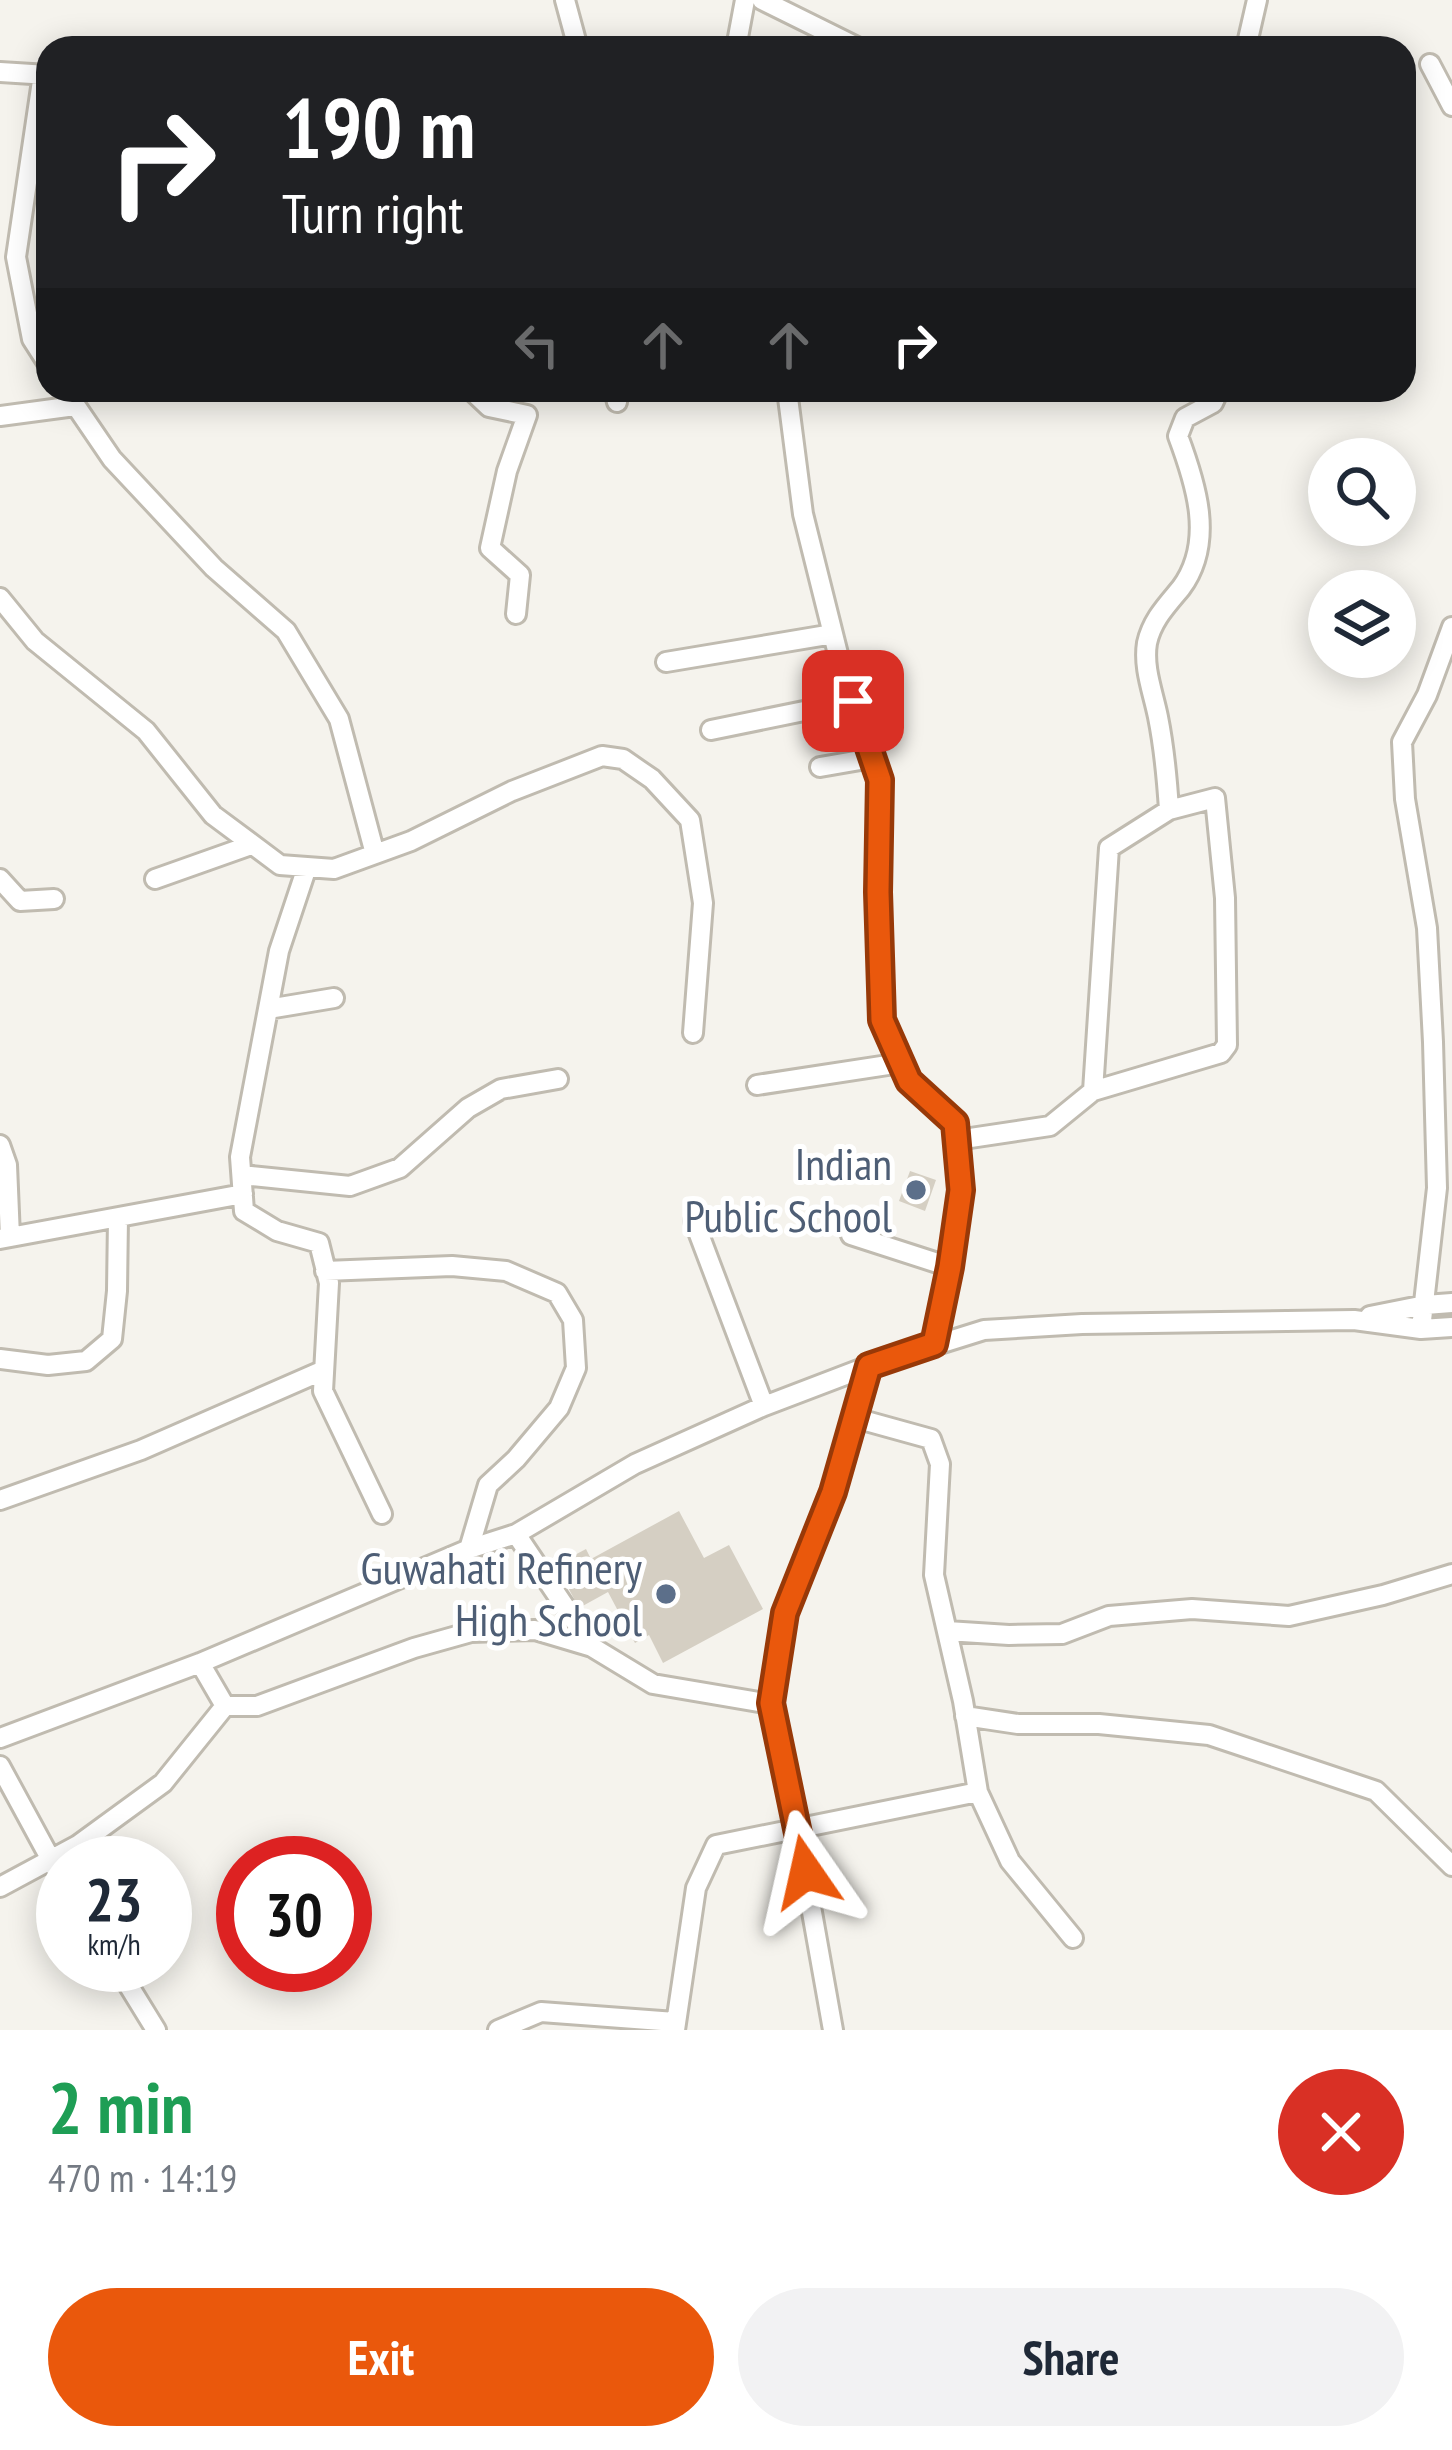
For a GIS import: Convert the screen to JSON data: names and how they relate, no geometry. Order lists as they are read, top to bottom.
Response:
{
  "places": ["Indian Public School", "Guwahati Refinery High School"],
  "page": {
    "turn": ["190 m", "Turn right"],
    "speed": "23 km/h",
    "limit": "30",
    "heading": ["2 min", "470 m · 14:19"],
    "buttons": ["Exit", "Share"]
  }
}
